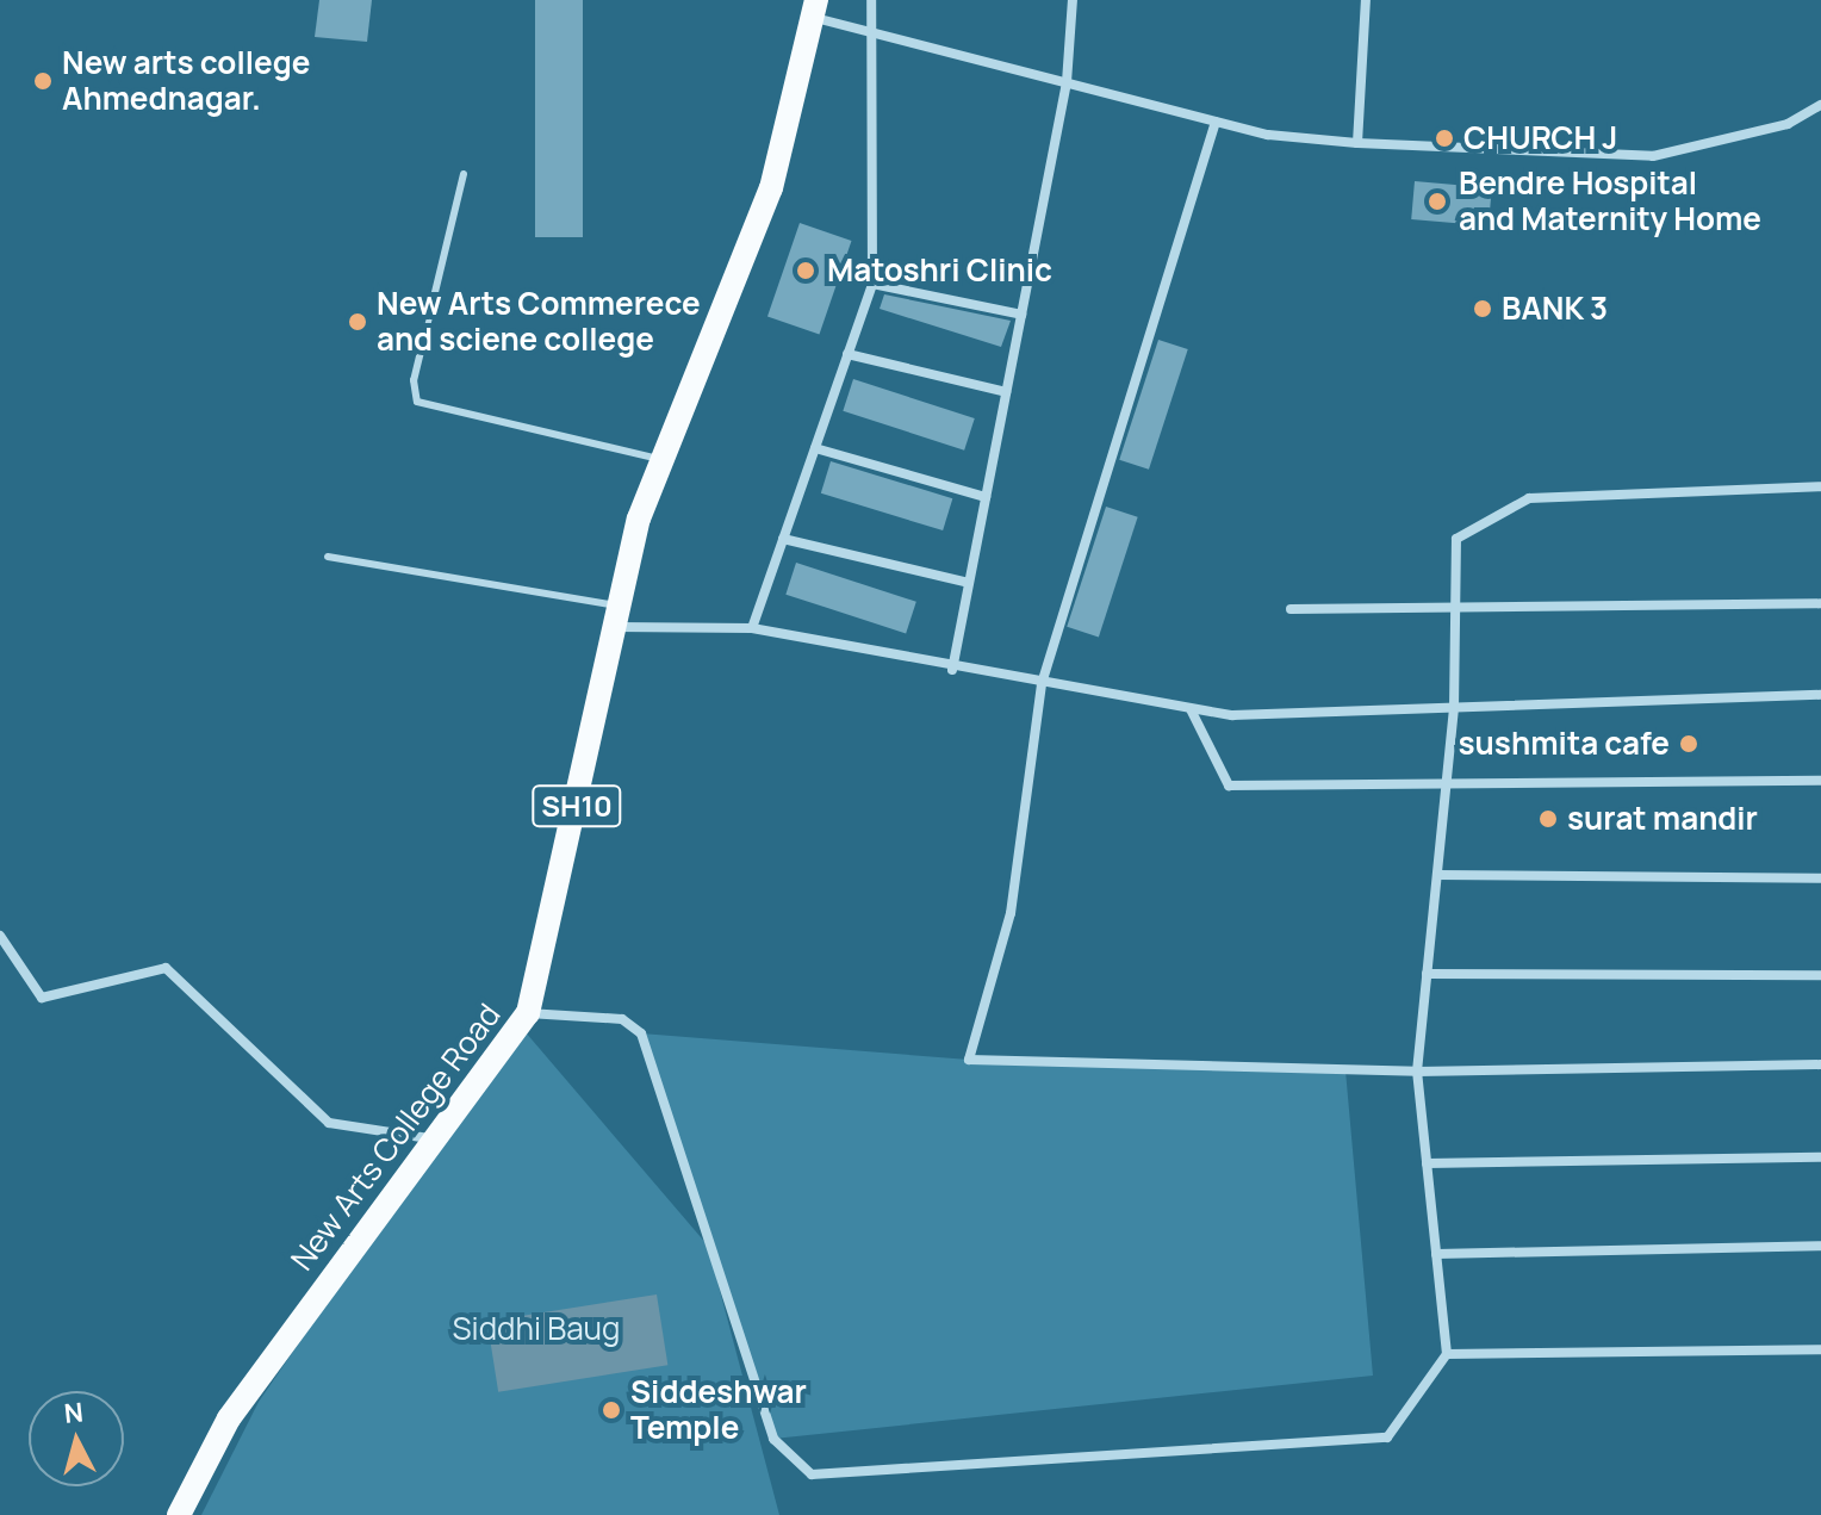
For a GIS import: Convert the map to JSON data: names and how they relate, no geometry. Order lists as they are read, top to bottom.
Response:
{
  "streets": {
    "main road": ["SH10", "New Arts College Road"]
  },
  "parks": ["Siddhi Baug"],
  "places": [
    "New arts college Ahmednagar.",
    "CHURCH J",
    "Bendre Hospital and Maternity Home",
    "Matoshri Clinic",
    "BANK 3",
    "New Arts Commerece and sciene college",
    "sushmita cafe",
    "surat mandir",
    "Siddeshwar Temple"
  ],
  "north": "top"
}
